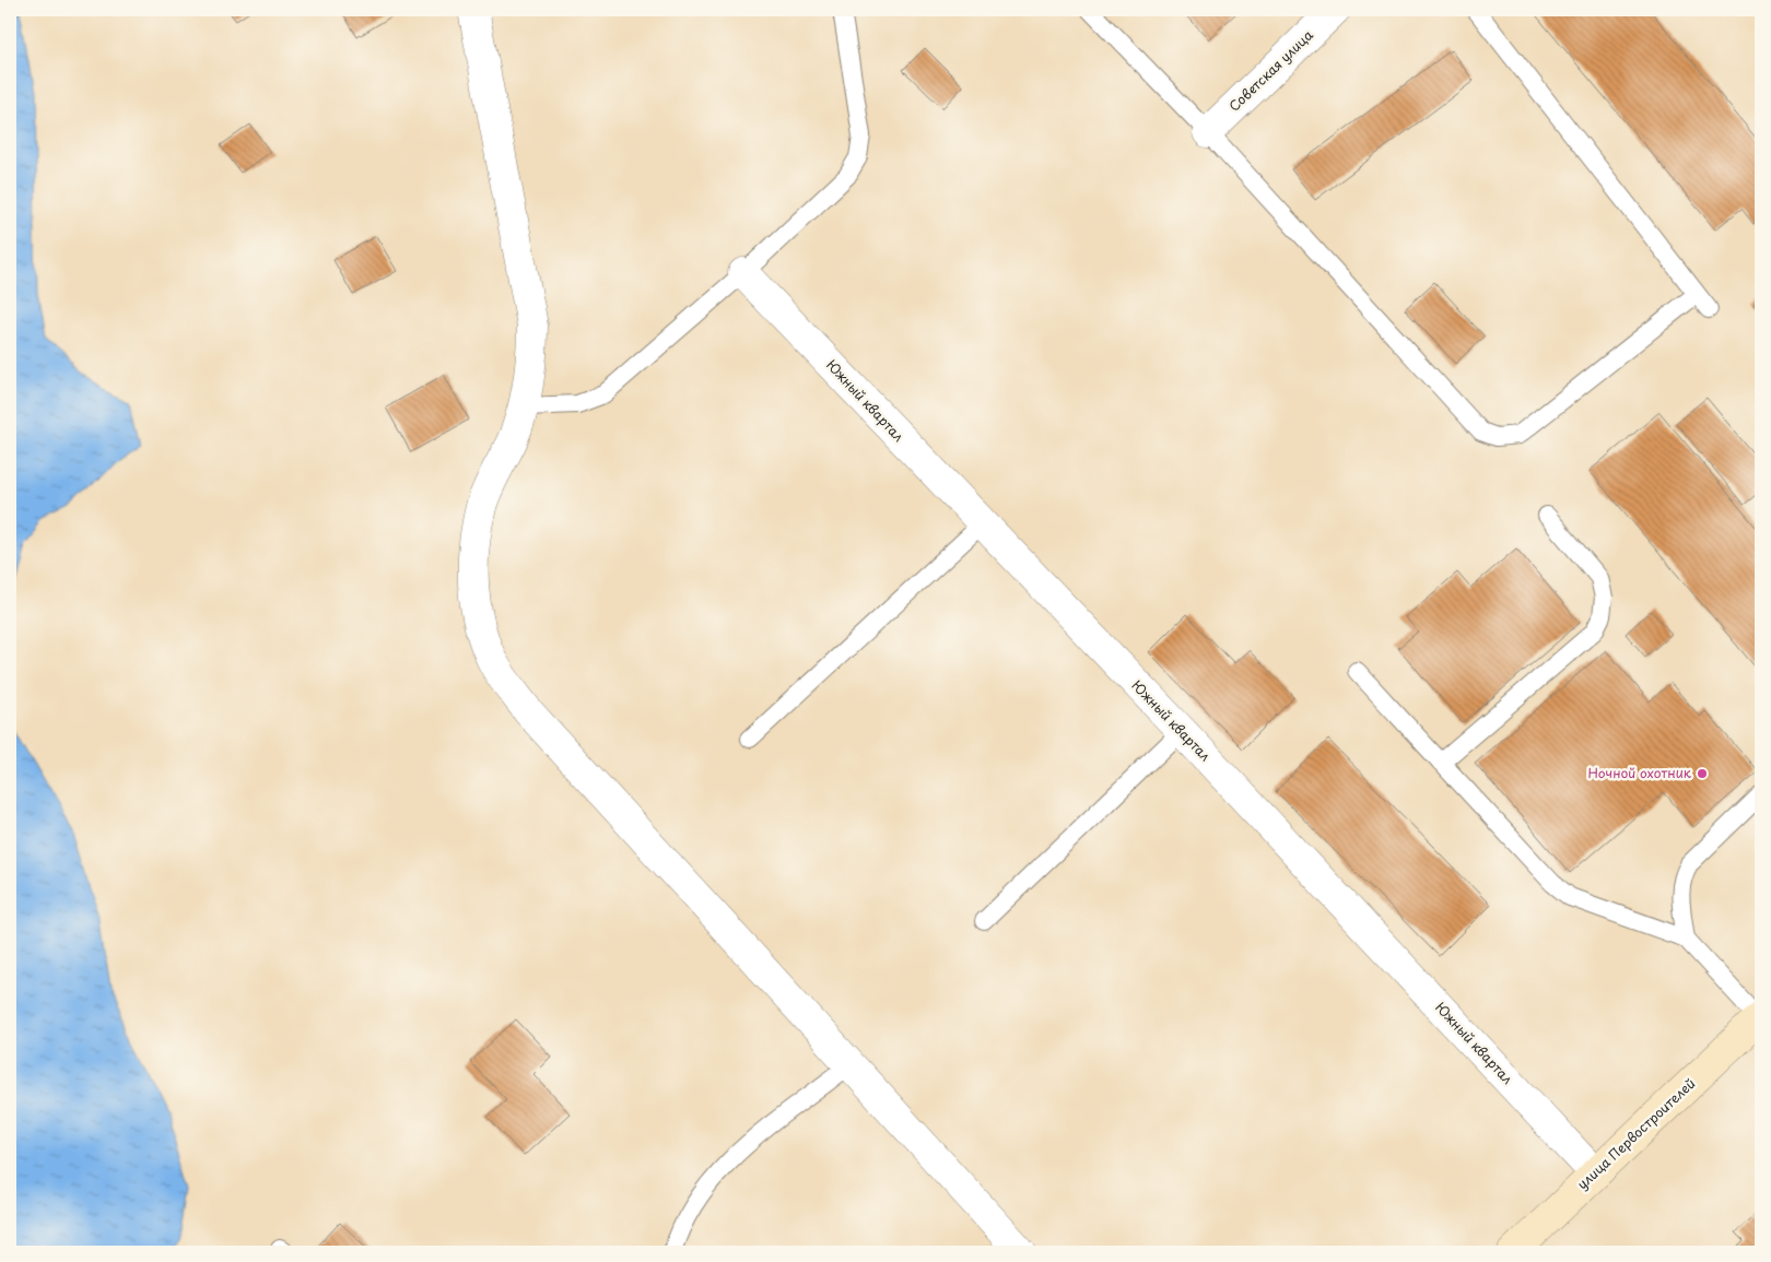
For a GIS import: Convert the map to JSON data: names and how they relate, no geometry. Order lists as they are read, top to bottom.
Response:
{
  "streets": {
    "street": ["Советская улица", "Южный квартал", "улица Первостроителей"]
  },
  "crossings": [
    ["Южный квартал", "улица Первостроителей"]
  ],
  "places": ["Ночной охотник"]
}
